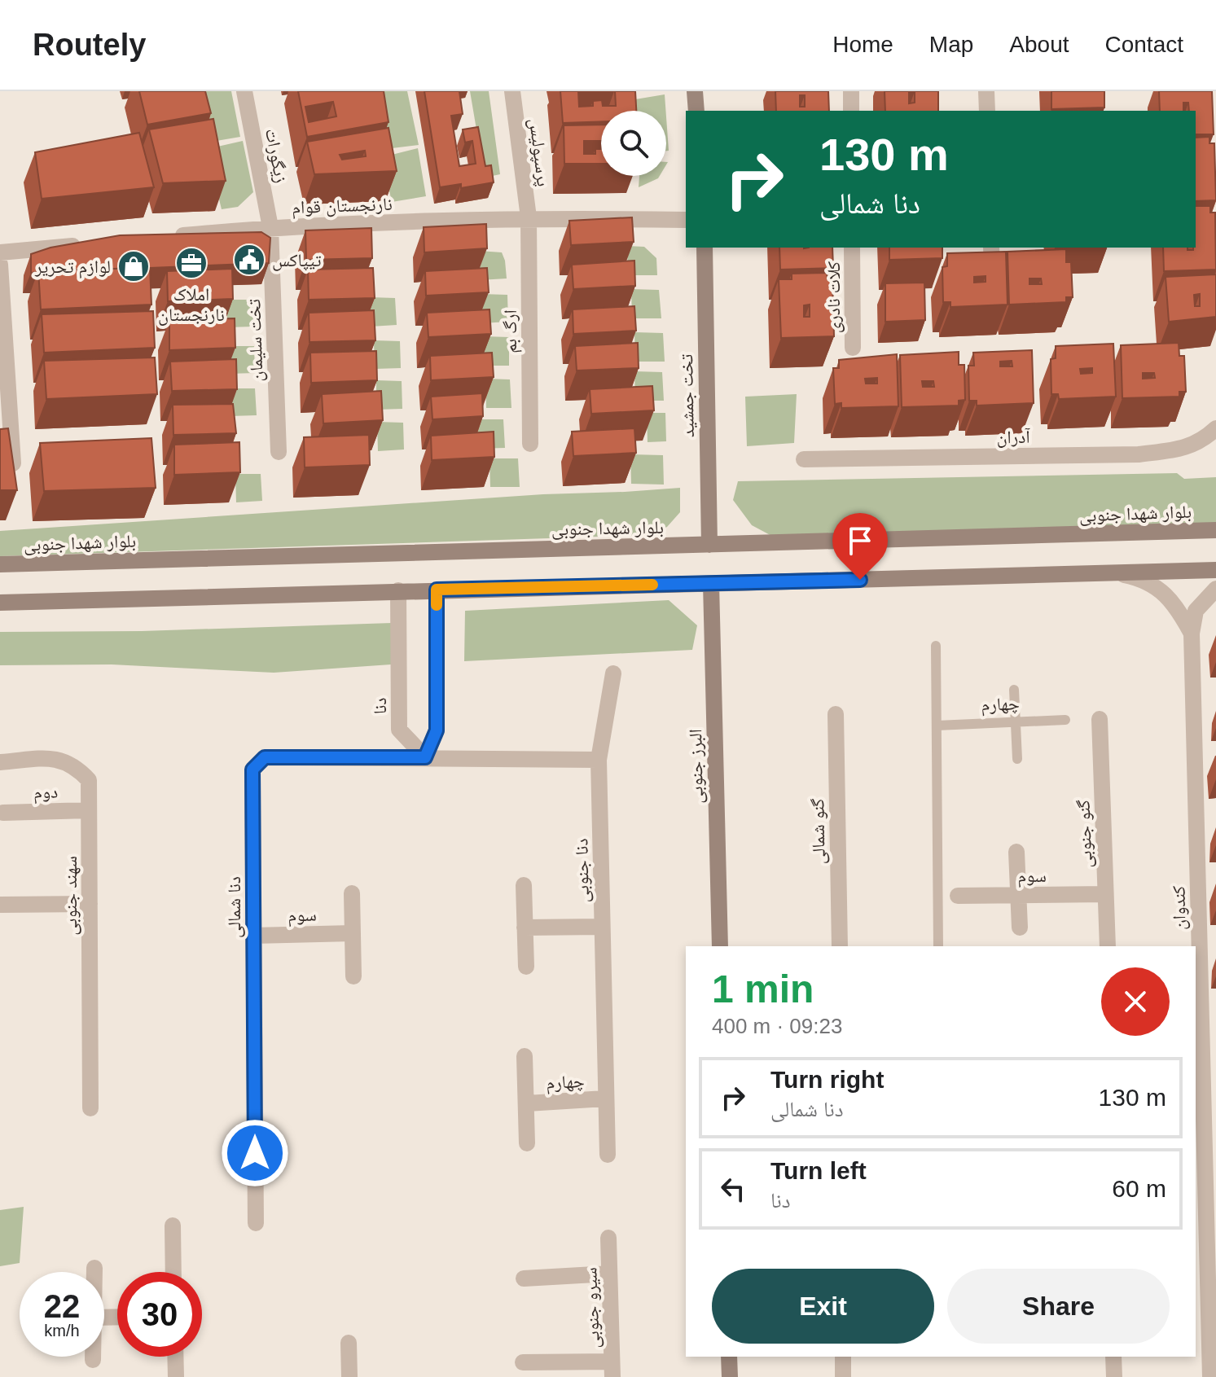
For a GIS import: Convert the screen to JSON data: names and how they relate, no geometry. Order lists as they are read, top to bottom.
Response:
{
  "streets": {
    "street": [
      "پرسپولیس",
      "زیگورات",
      "نارنجستان قوام",
      "کلات نادری",
      "ارگ بم",
      "تخت سلیمان",
      "تخت جمشید",
      "آدران",
      "بلوار شهدا جنوبی",
      "چهارم",
      "دنا",
      "البرز جنوبی",
      "دوم",
      "گنو شمالی",
      "گنو جنوبی",
      "دنا جنوبی",
      "سوم",
      "سهند جنوبی",
      "دنا شمالی",
      "کندوان",
      "سیرو جنوبی"
    ]
  },
  "crossings": [
    ["پرسپولیس", "نارنجستان قوام"],
    ["پرسپولیس", "ارگ بم"],
    ["زیگورات", "نارنجستان قوام"],
    ["زیگورات", "تخت سلیمان"],
    ["نارنجستان قوام", "ارگ بم"],
    ["نارنجستان قوام", "تخت سلیمان"],
    ["تخت جمشید", "بلوار شهدا جنوبی"],
    ["چهارم", "دنا جنوبی"],
    ["دنا", "دنا شمالی"],
    ["دوم", "سهند جنوبی"],
    ["گنو جنوبی", "سوم"],
    ["سوم", "دنا شمالی"]
  ],
  "places": {
    "public building": ["تیپاکس"],
    "office": ["املاک نارنجستان"],
    "shop": ["لوازم تحریر"]
  },
  "page": {
    "header": "Routely",
    "nav": [
      "Home",
      "Map",
      "About",
      "Contact"
    ],
    "turn": ["130 m", "دنا شمالی"],
    "heading": ["1 min", "400 m · 09:23"],
    "list": [
      {
        "name": "Turn right",
        "note": "دنا شمالی",
        "value": "130 m"
      },
      {
        "name": "Turn left",
        "note": "دنا",
        "value": "60 m"
      }
    ],
    "buttons": ["Exit", "Share"],
    "speed": "22 km/h",
    "limit": "30"
  }
}
